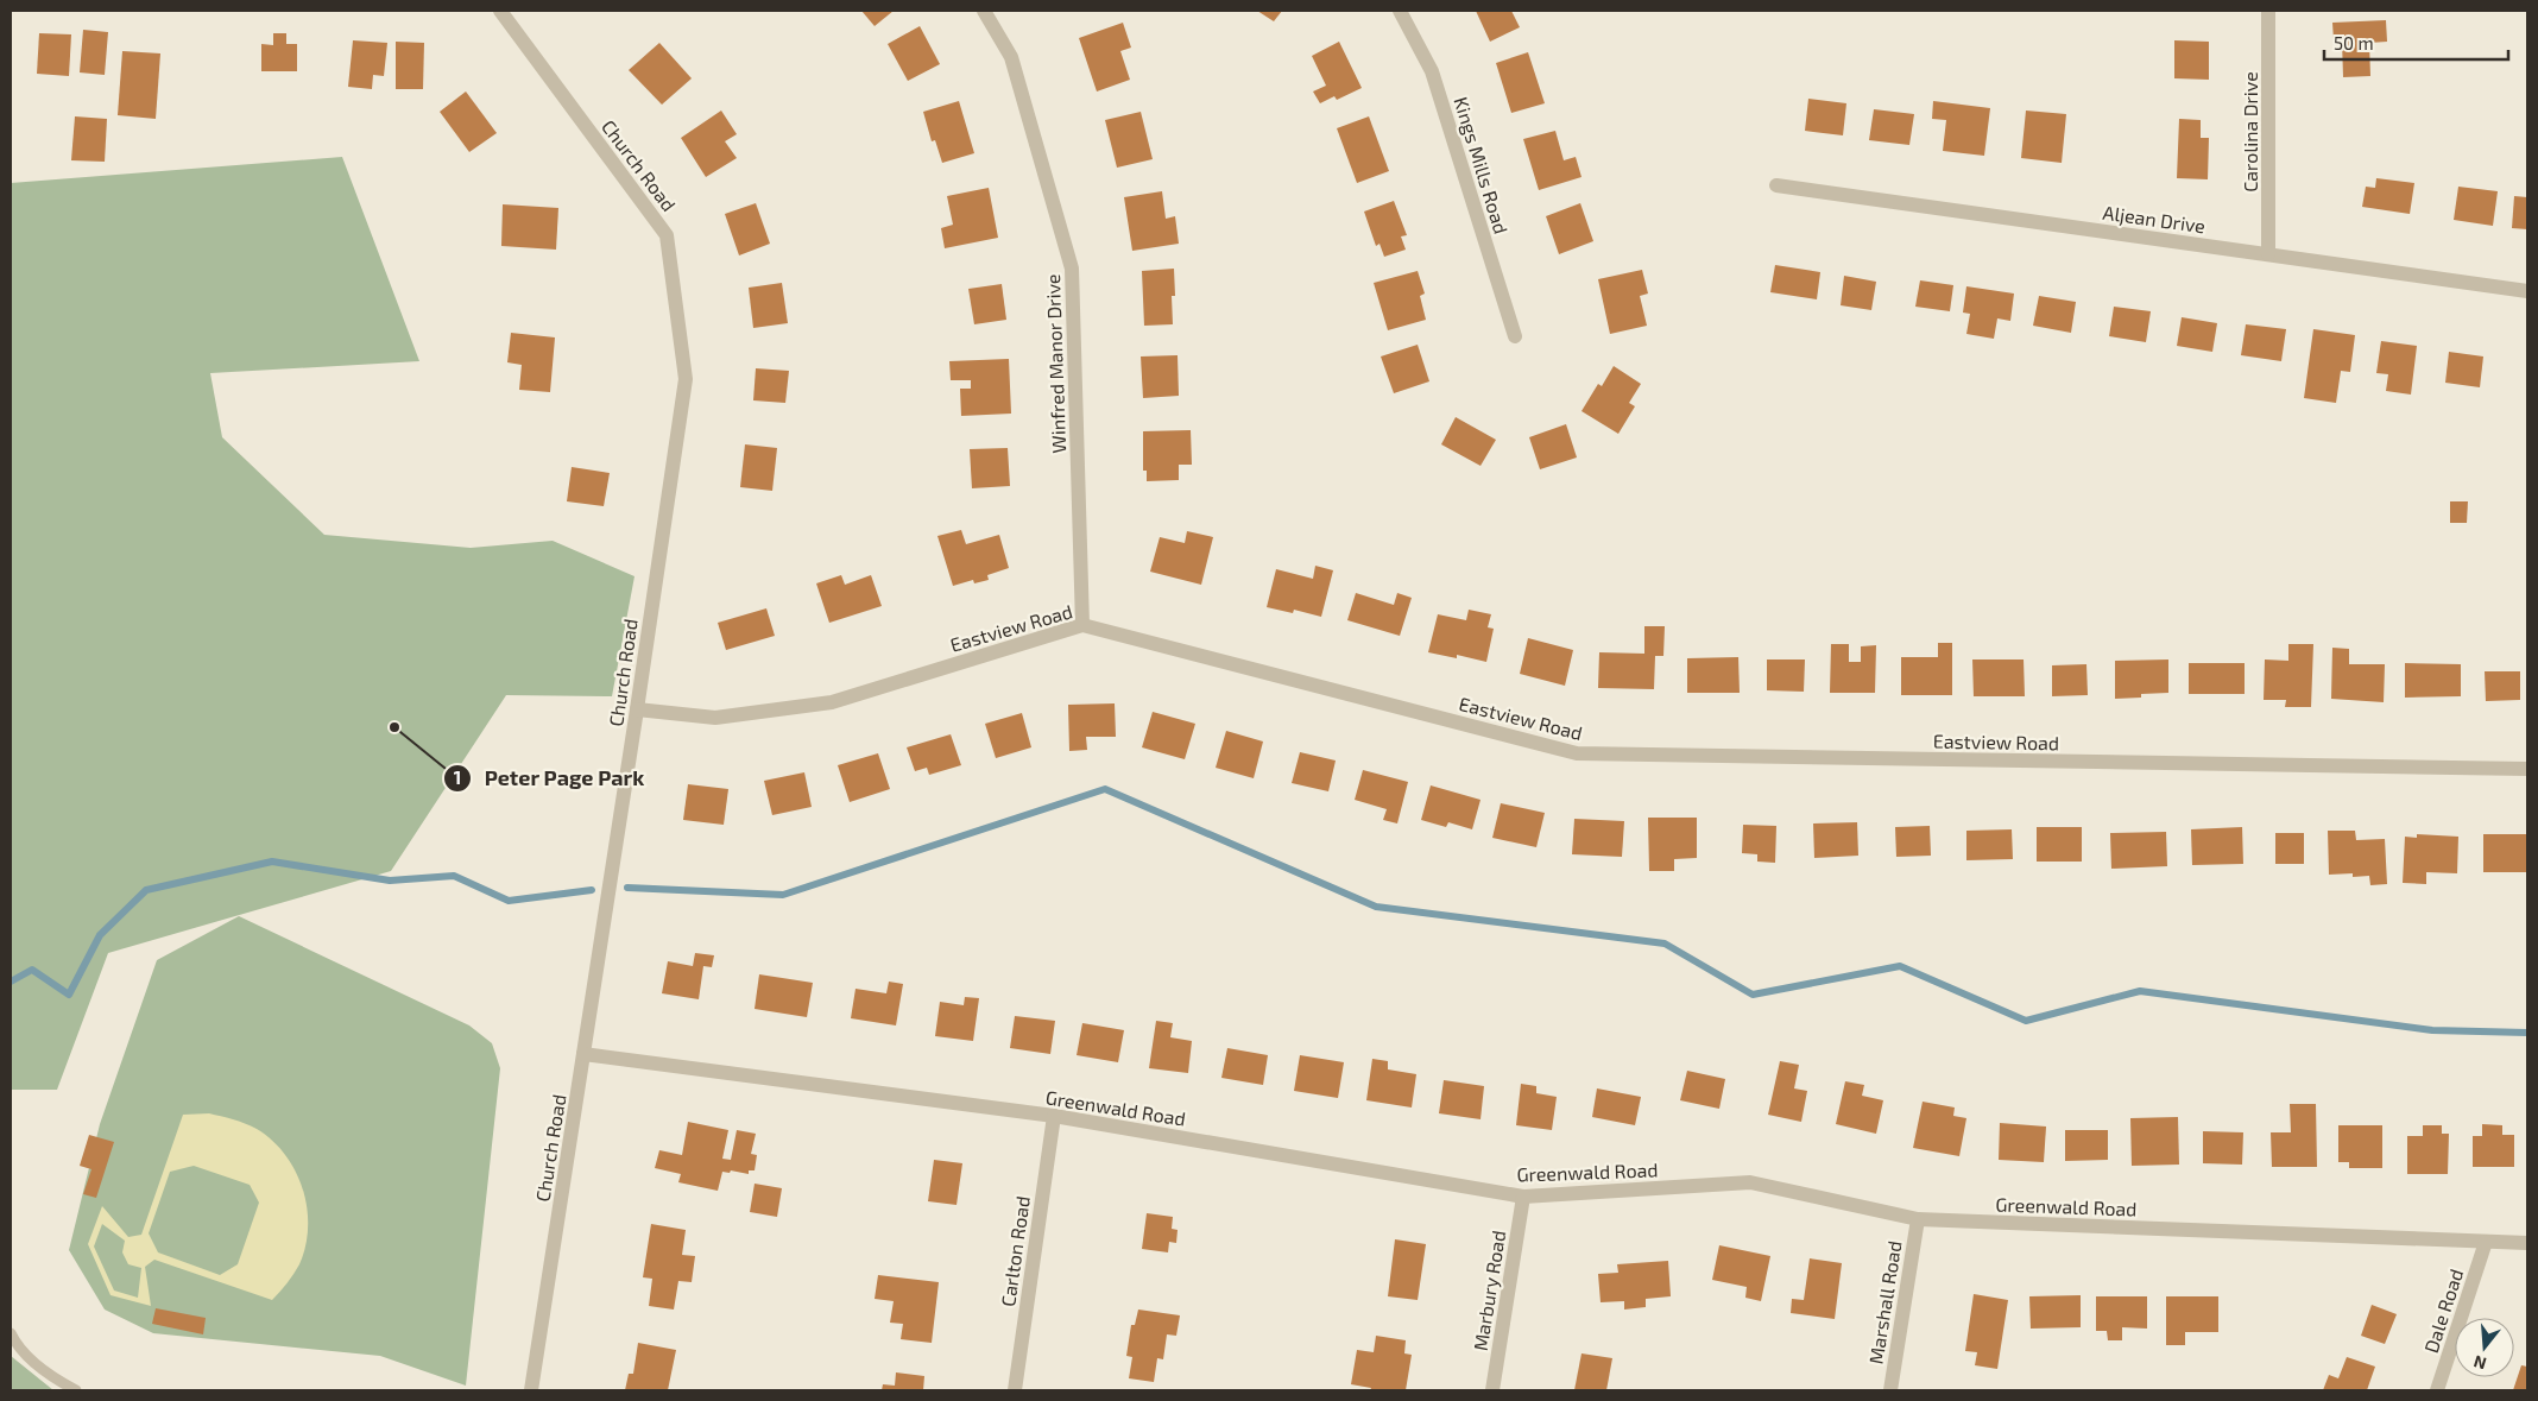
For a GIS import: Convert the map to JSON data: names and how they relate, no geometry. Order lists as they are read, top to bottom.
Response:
{
  "streets": {
    "street": [
      "Carolina Drive",
      "Church Road",
      "Kings Mills Road",
      "Aljean Drive",
      "Winfred Manor Drive",
      "Eastview Road",
      "Greenwald Road",
      "Carlton Road",
      "Marbury Road",
      "Marshall Road",
      "Dale Road"
    ]
  },
  "crossings": [
    ["Carolina Drive", "Aljean Drive"],
    ["Church Road", "Eastview Road"],
    ["Church Road", "Greenwald Road"],
    ["Winfred Manor Drive", "Eastview Road"],
    ["Greenwald Road", "Carlton Road"],
    ["Greenwald Road", "Marbury Road"],
    ["Greenwald Road", "Marshall Road"],
    ["Greenwald Road", "Dale Road"]
  ],
  "places": ["Peter Page Park"],
  "scale_bar": "50 m",
  "north": "bottom"
}
